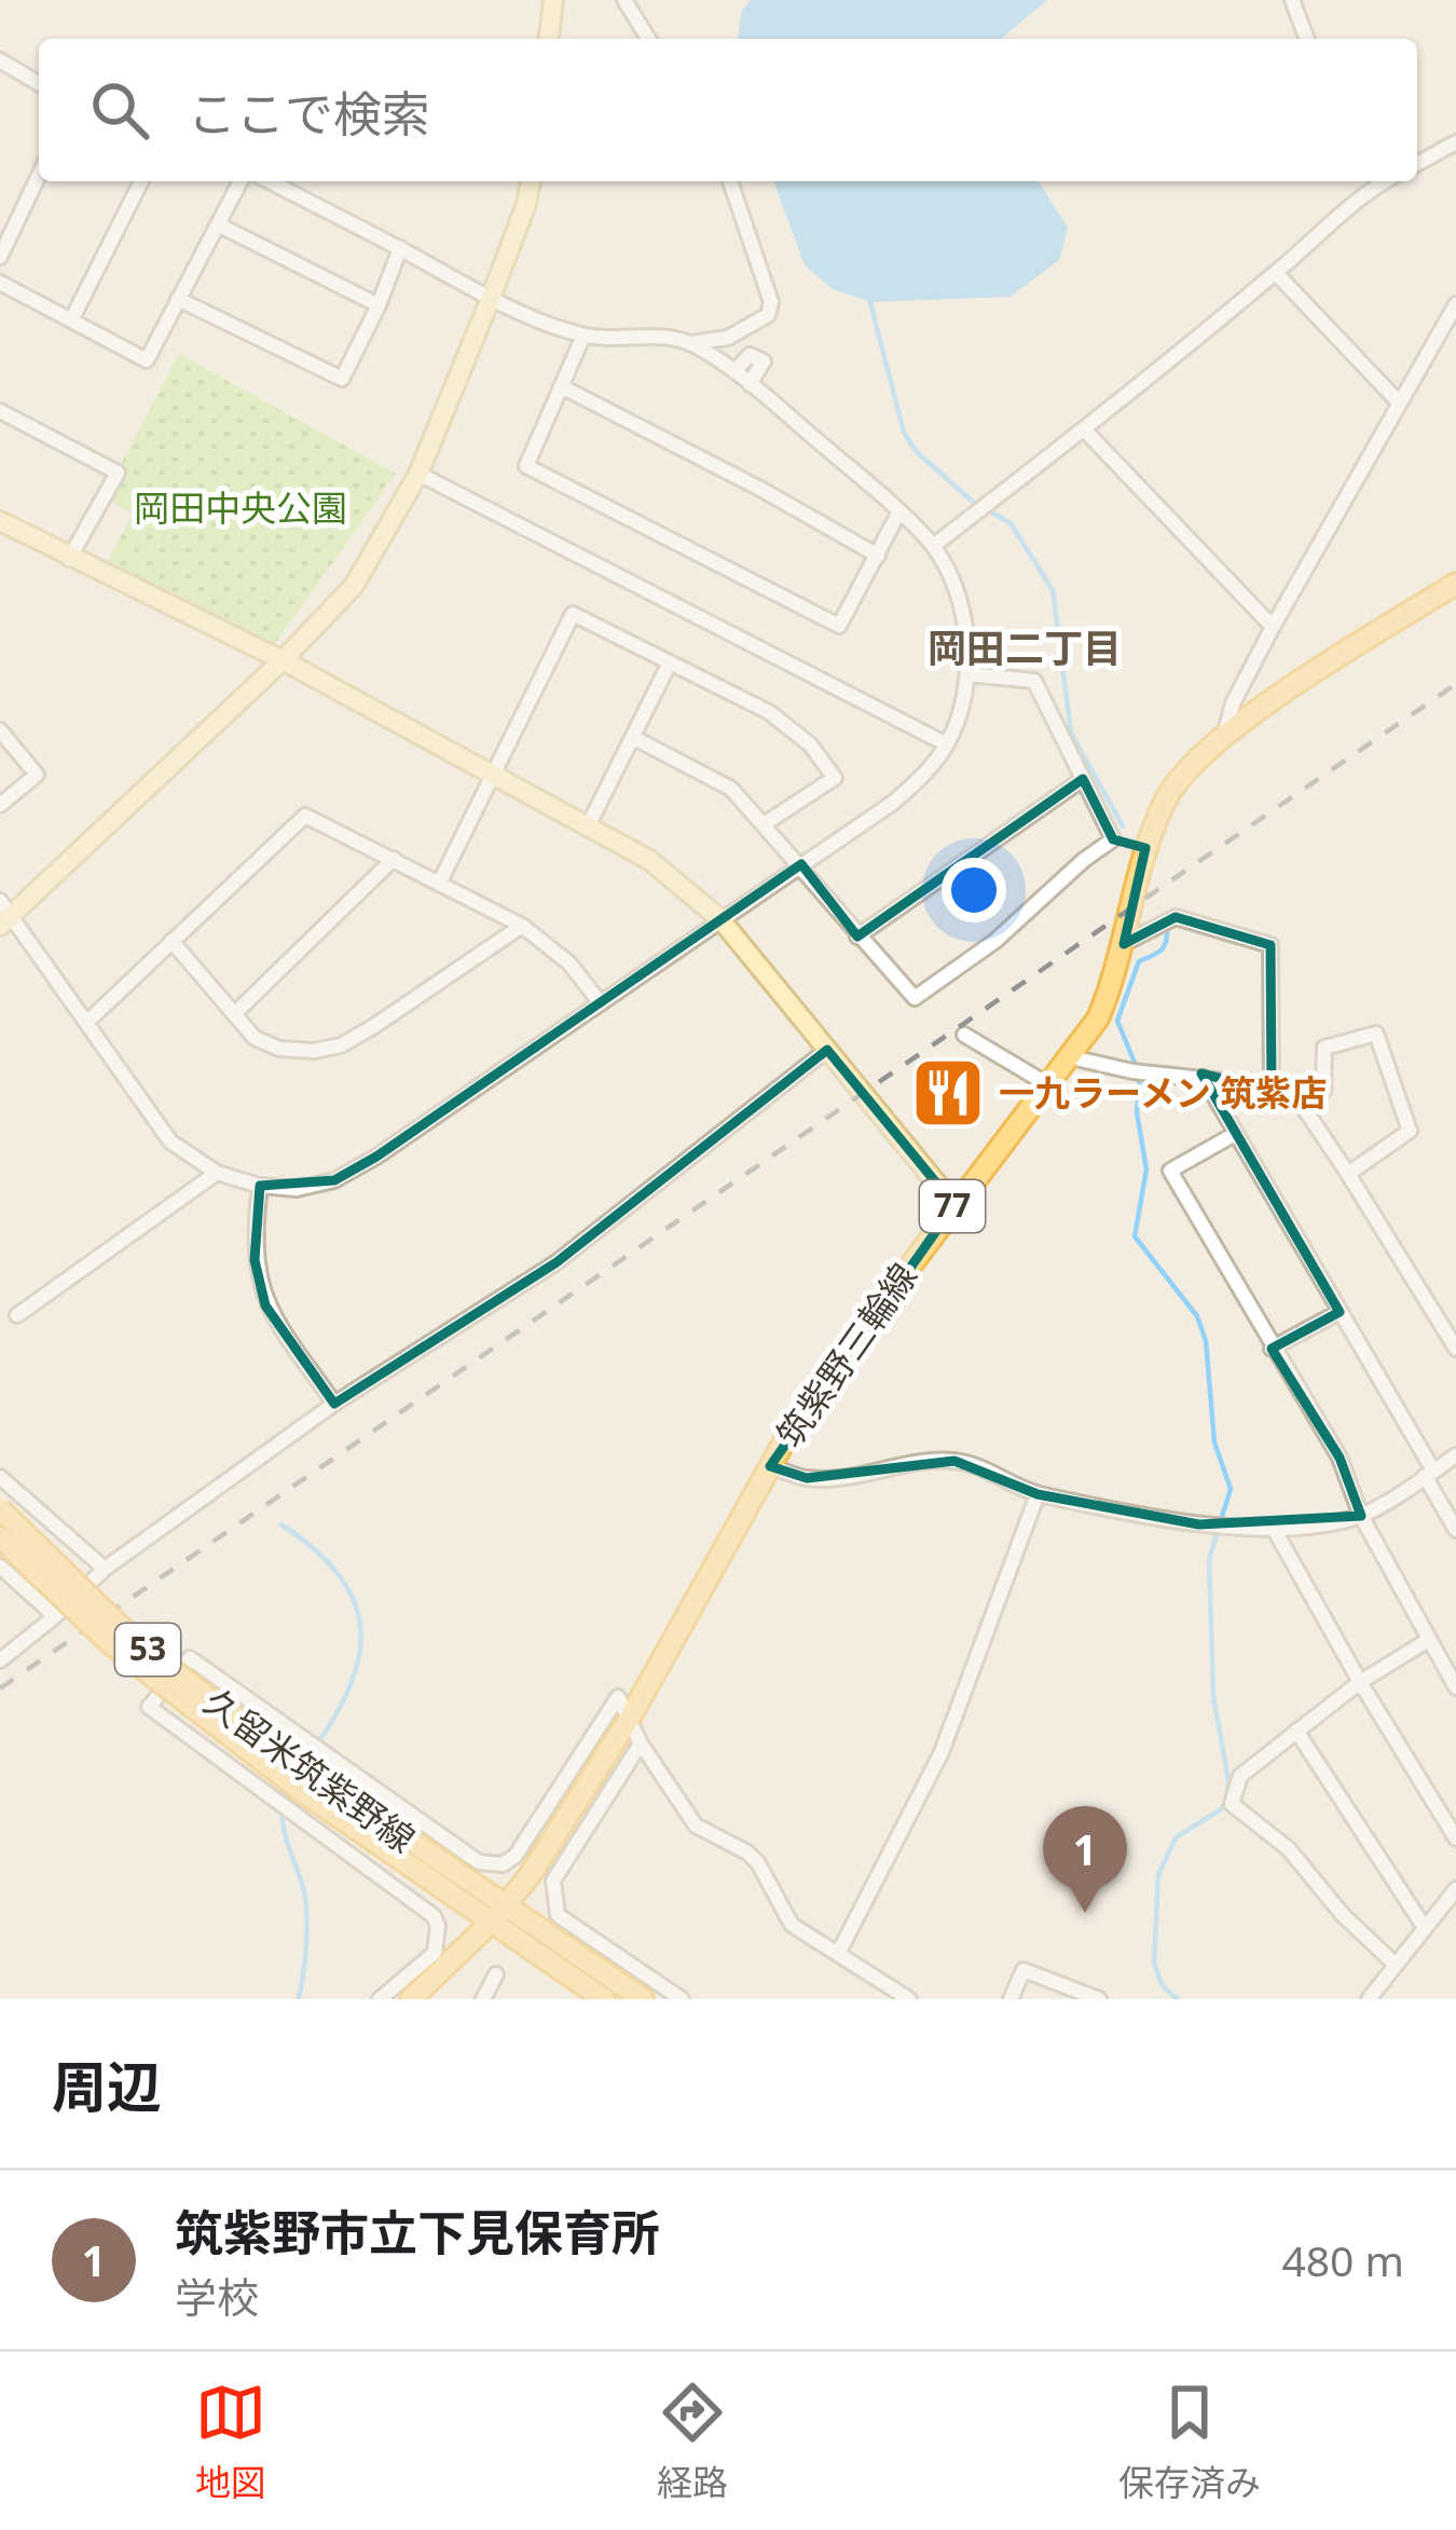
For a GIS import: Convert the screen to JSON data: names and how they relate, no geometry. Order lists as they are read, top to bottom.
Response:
{
  "streets": {
    "main road": [
      "77",
      "筑紫野三輪線",
      "53",
      "久留米筑紫野線"
    ]
  },
  "crossings": [
    ["筑紫野三輪線", "久留米筑紫野線"]
  ],
  "districts": ["岡田二丁目"],
  "parks": ["岡田中央公園"],
  "places": {
    "restaurant": ["一九ラーメン 筑紫店"]
  },
  "page": {
    "search": "ここで検索",
    "pins": "1",
    "heading": "周辺",
    "list": [
      {
        "mark": "1",
        "name": "筑紫野市立下見保育所",
        "note": "学校",
        "value": "480 m"
      }
    ],
    "nav": ["地図", "経路", "保存済み"]
  }
}
